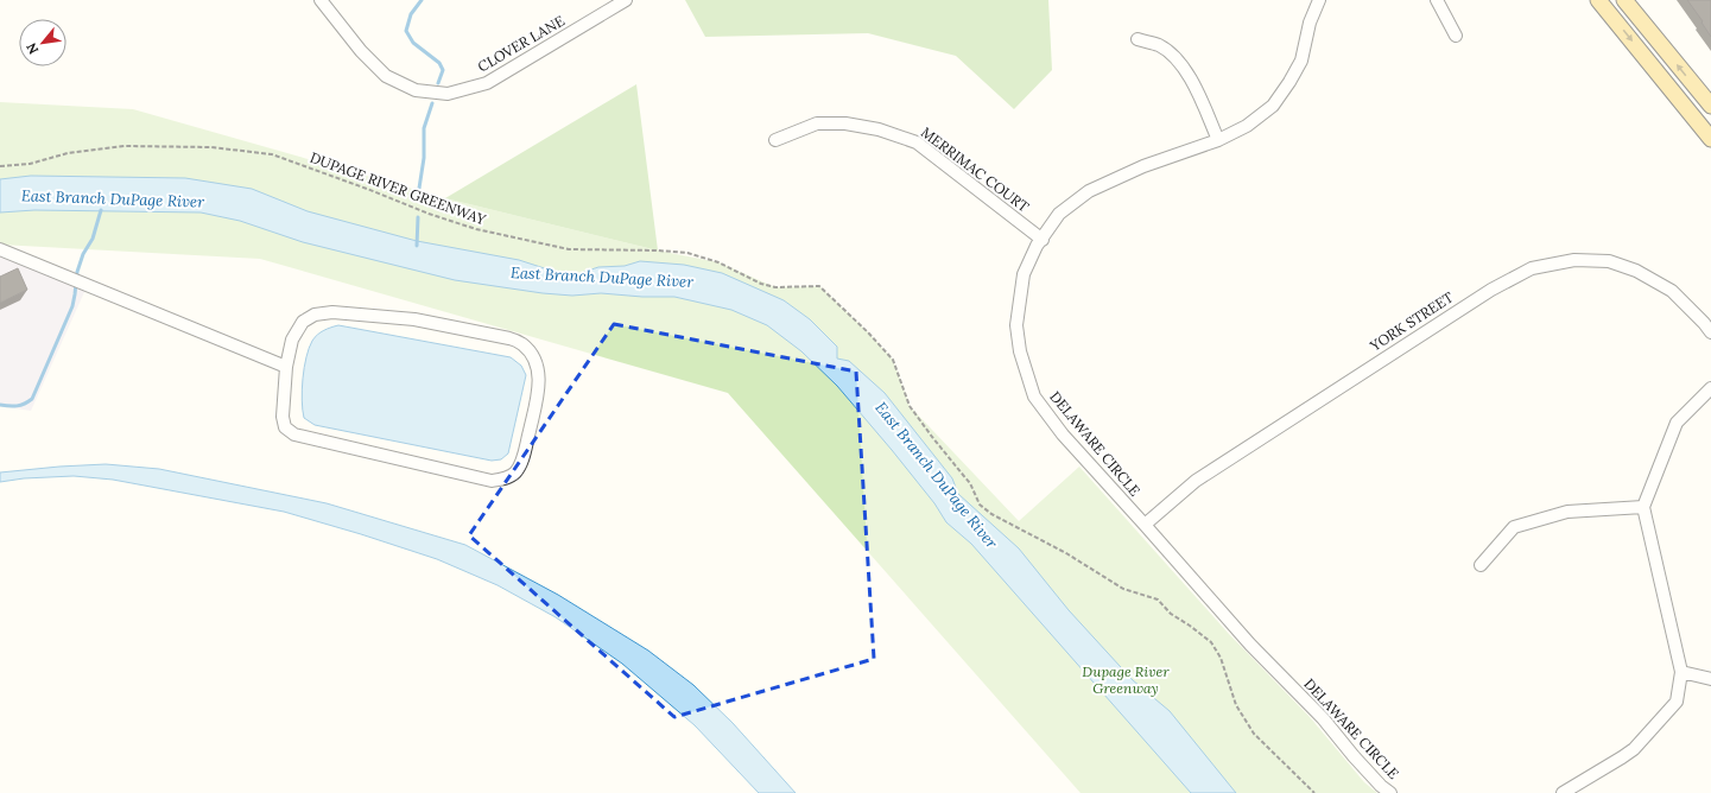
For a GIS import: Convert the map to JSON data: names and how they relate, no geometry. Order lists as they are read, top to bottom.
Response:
{
  "streets": {
    "street": [
      "CLOVER LANE",
      "MERRIMAC COURT",
      "YORK STREET",
      "DELAWARE CIRCLE"
    ],
    "path": ["DUPAGE RIVER GREENWAY"]
  },
  "crossings": [
    ["MERRIMAC COURT", "DELAWARE CIRCLE"],
    ["YORK STREET", "DELAWARE CIRCLE"]
  ],
  "water": ["East Branch DuPage River"],
  "parks": ["Dupage River Greenway"],
  "north": "bottom left"
}
